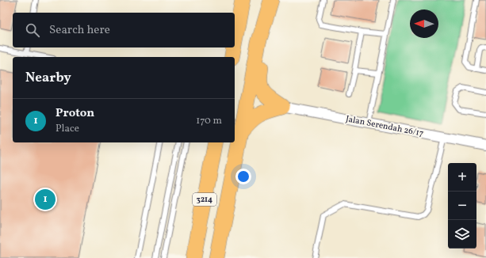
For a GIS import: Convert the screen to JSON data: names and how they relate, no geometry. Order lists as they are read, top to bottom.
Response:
{
  "streets": {
    "main road": ["3214"],
    "street": ["Jalan Serendah 26/17"]
  },
  "north": "left",
  "page": {
    "search": "Search here",
    "heading": "Nearby",
    "list": [
      {
        "mark": "1",
        "name": "Proton",
        "note": "Place",
        "value": "170 m"
      }
    ],
    "map_buttons": ["+", "−"],
    "pins": "1"
  }
}
